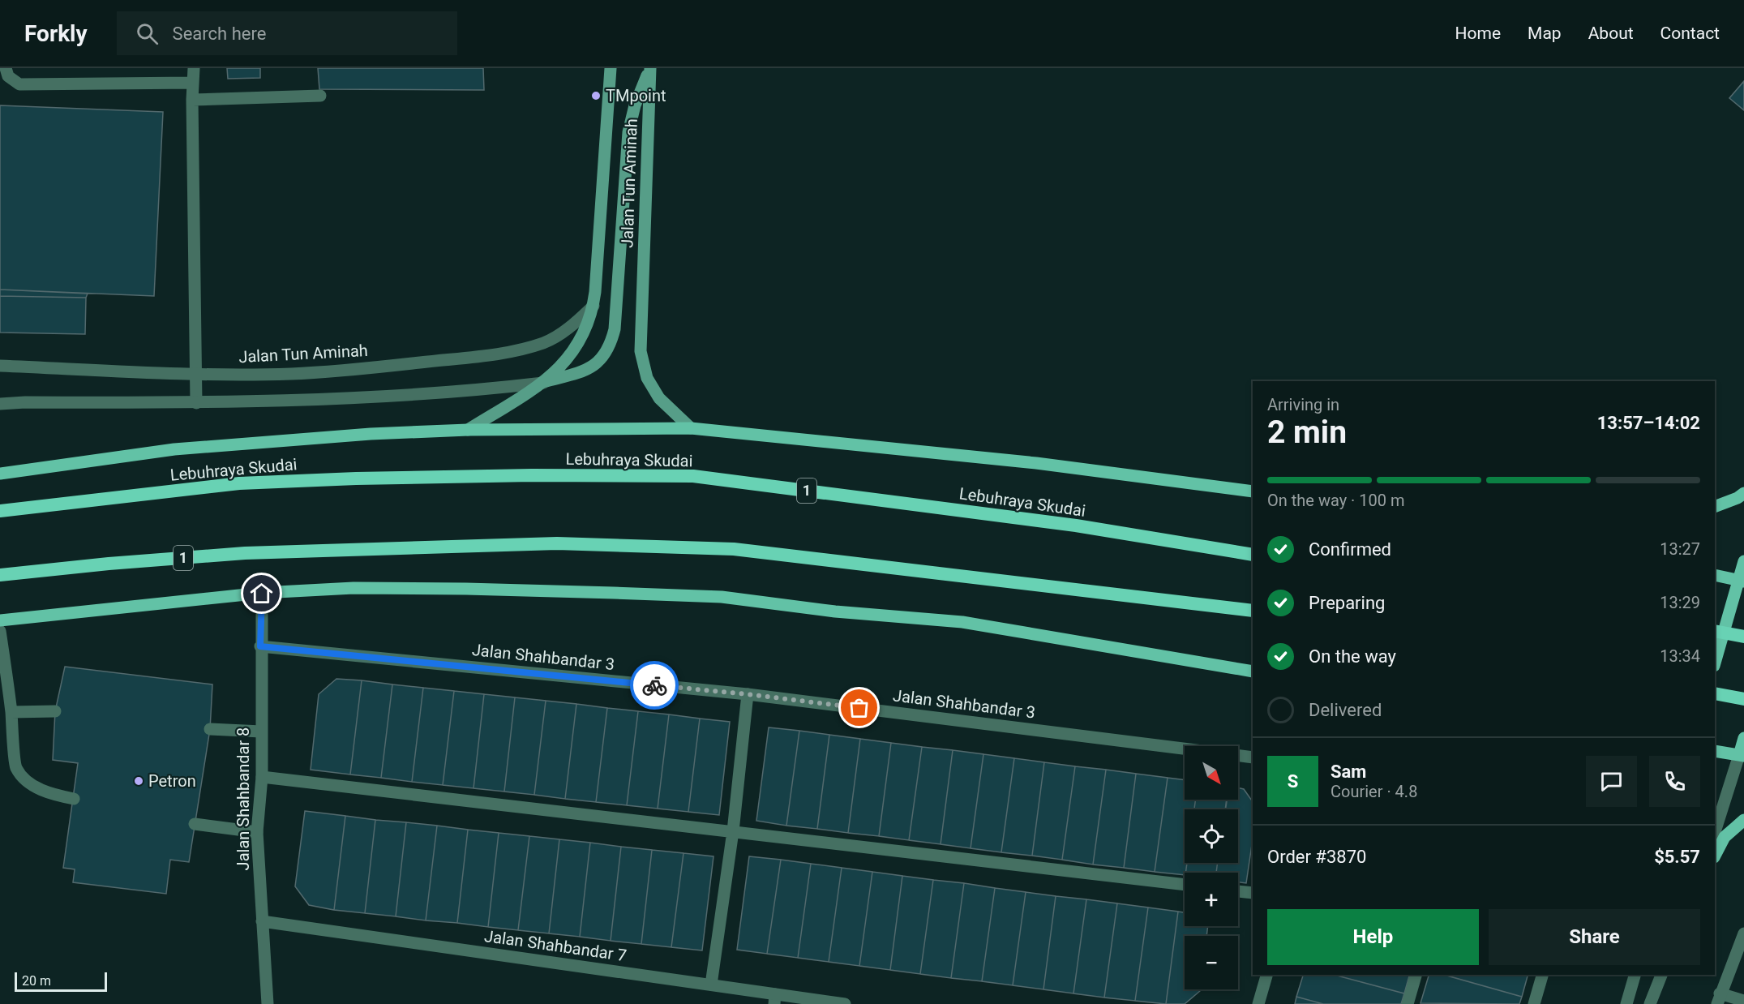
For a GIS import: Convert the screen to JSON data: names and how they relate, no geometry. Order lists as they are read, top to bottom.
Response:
{
  "streets": {
    "highway": ["Lebuhraya Skudai", "1"],
    "main road": ["Jalan Tun Aminah"],
    "street": ["Jalan Shahbandar 3", "Jalan Shahbandar 8", "Jalan Shahbandar 7"]
  },
  "crossings": [
    ["Jalan Shahbandar 3", "Jalan Shahbandar 8"],
    ["Jalan Shahbandar 8", "Jalan Shahbandar 7"]
  ],
  "places": ["TMpoint", "Petron"],
  "scale_bar": "20 m",
  "north": "bottom right",
  "page": {
    "header": "Forkly",
    "search": "Search here",
    "nav": [
      "Home",
      "Map",
      "About",
      "Contact"
    ],
    "heading": ["2 min", "Arriving in", "13:57–14:02"],
    "panel": [
      "Sam",
      "Courier · 4.8",
      "Order #3870",
      "$5.57"
    ],
    "bar": "On the way · 100 m",
    "list": [
      ["Confirmed", "13:27"],
      ["Preparing", "13:29"],
      ["On the way", "13:34"],
      "Delivered"
    ],
    "map_buttons": ["+", "−"],
    "round": "S",
    "buttons": ["Help", "Share"],
    "scale": "20 m"
  }
}
